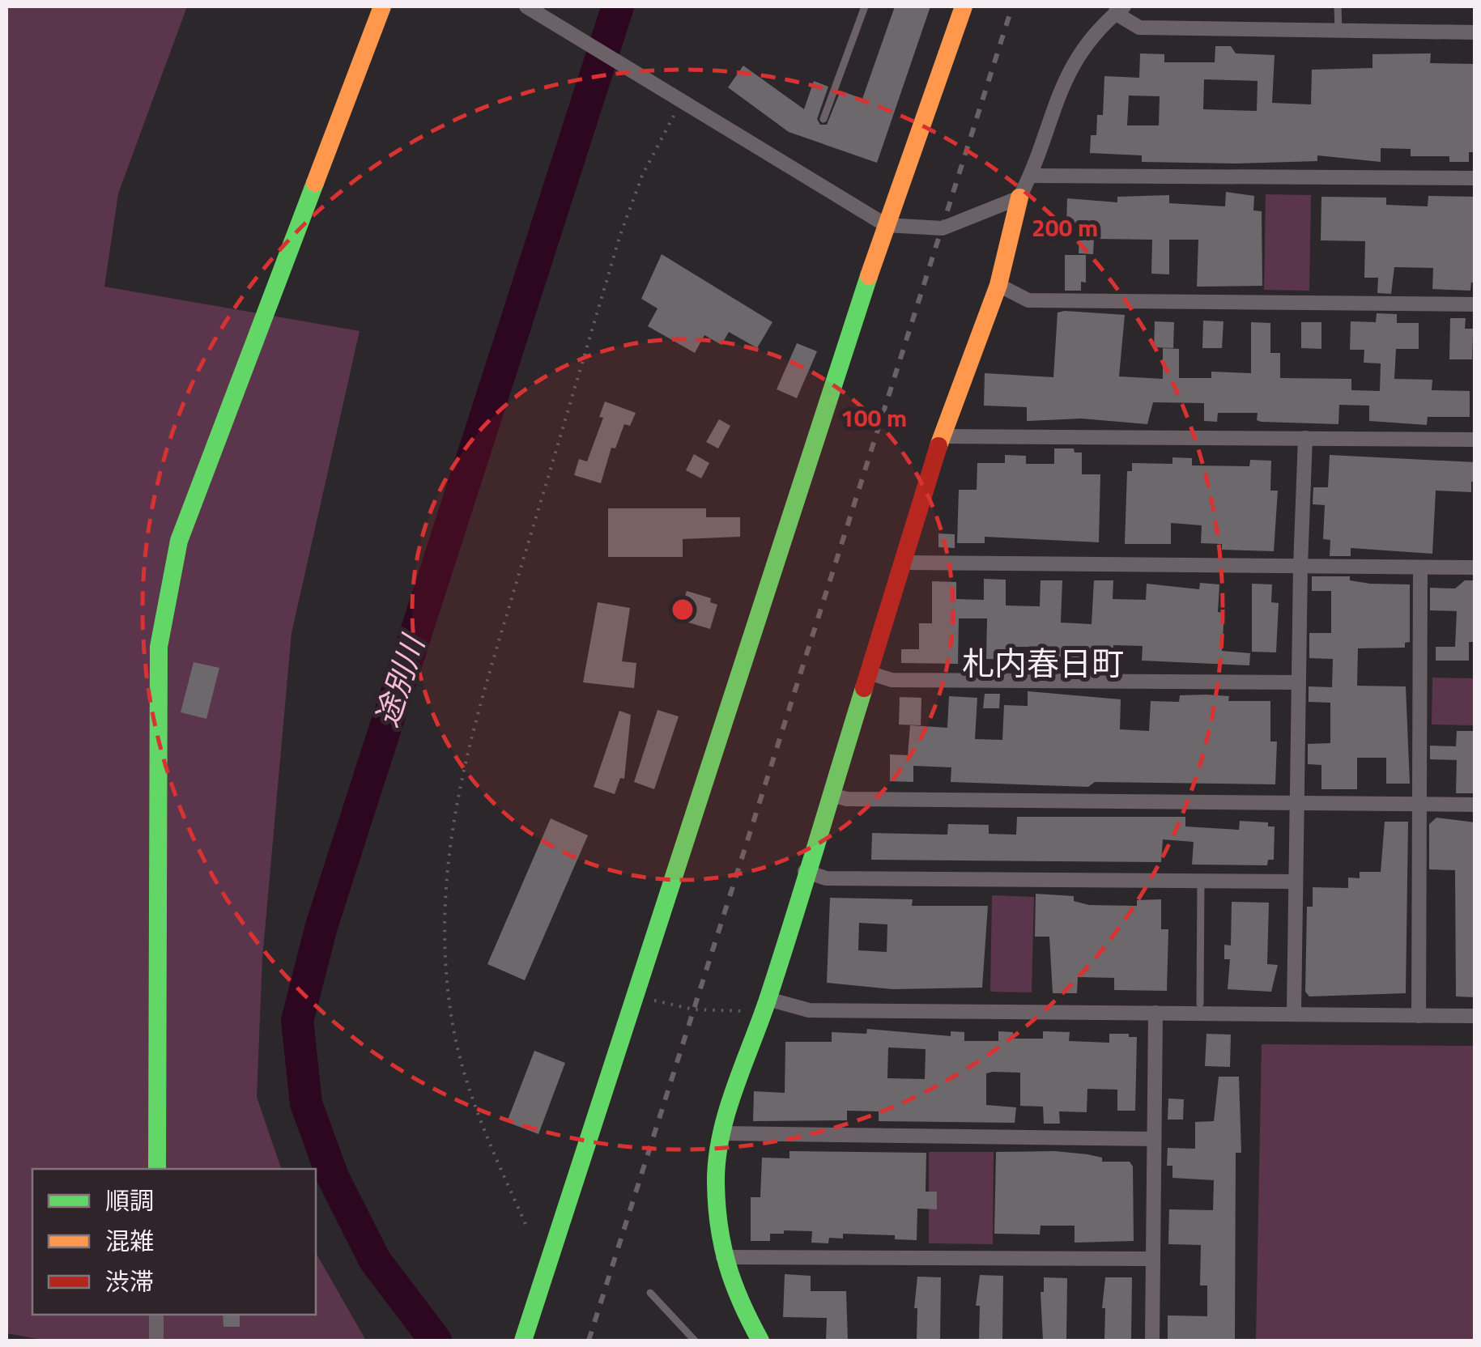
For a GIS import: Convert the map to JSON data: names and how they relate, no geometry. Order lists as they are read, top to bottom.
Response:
{
  "districts": ["札内春日町"],
  "water": ["途別川"],
  "legend": ["順調", "混雑", "渋滞"],
  "rings": ["200 m", "100 m"]
}
